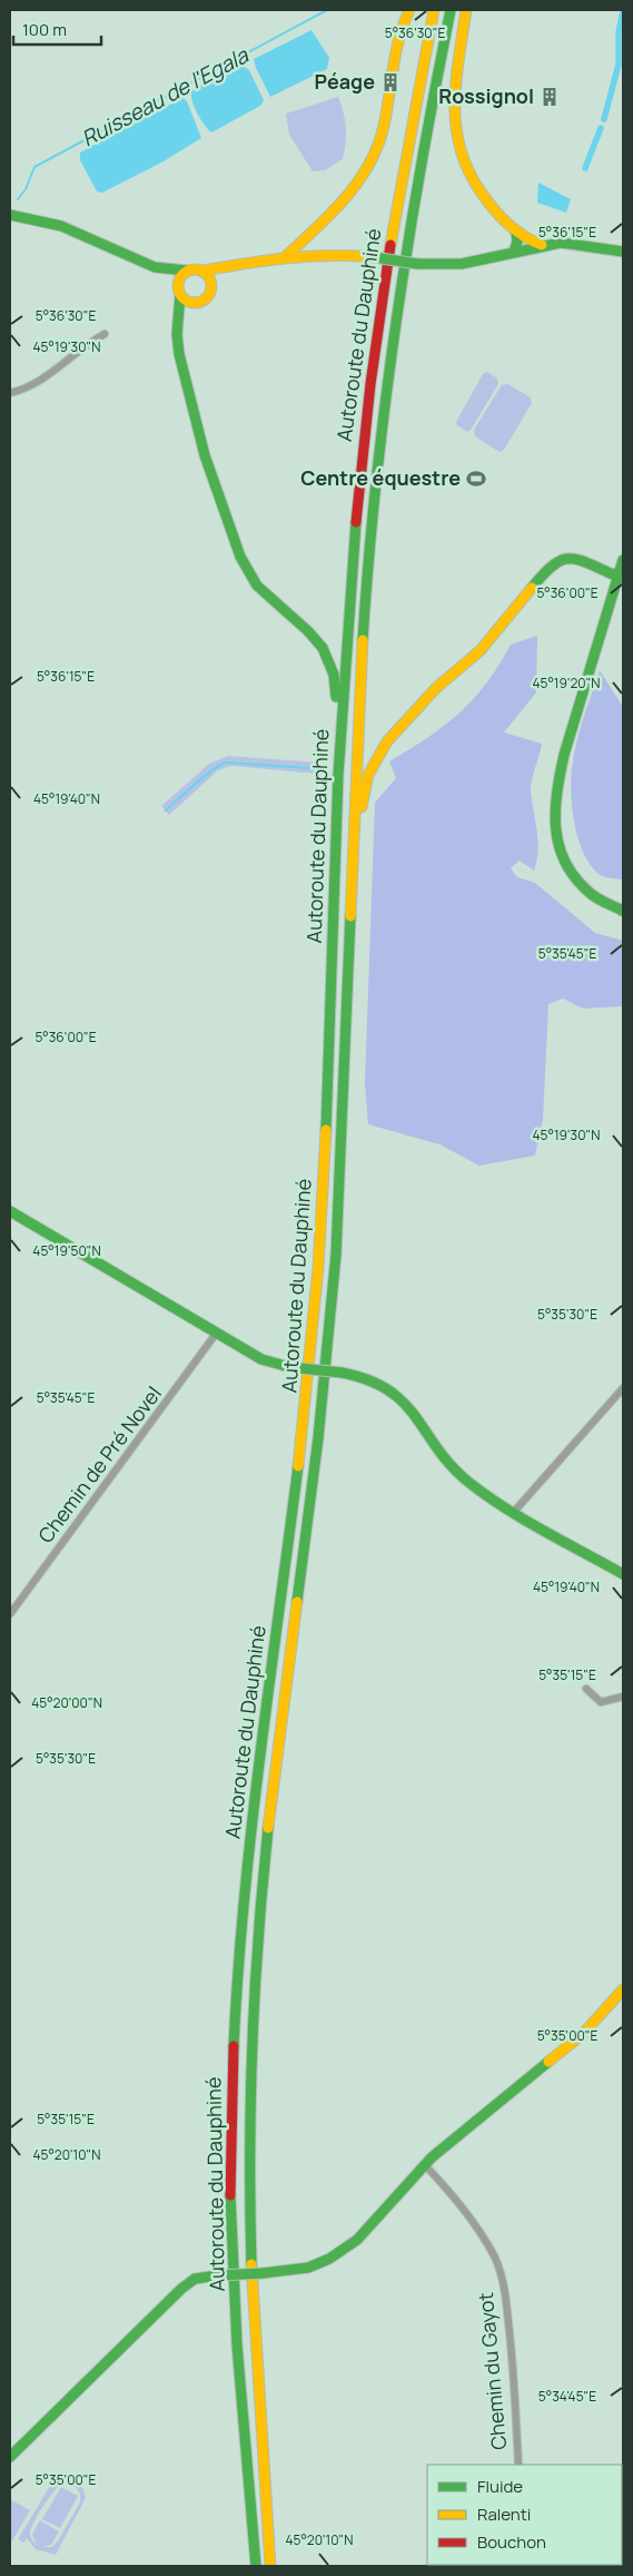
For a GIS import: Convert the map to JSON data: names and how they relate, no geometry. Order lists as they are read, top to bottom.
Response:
{
  "streets": {
    "main road": ["Autoroute du Dauphiné"],
    "street": ["Chemin de Pré Novel", "Chemin du Gayot"]
  },
  "water": ["Ruisseau de l'Egala"],
  "places": {
    "building": ["Péage", "Rossignol"],
    "sports": ["Centre équestre"]
  },
  "legend": ["Fluide", "Ralenti", "Bouchon"],
  "scale_bar": "100 m",
  "coordinates": [
    "5°36'30\"E",
    "5°36'15\"E",
    "45°19'30\"N",
    "5°36'00\"E",
    "45°19'20\"N",
    "45°19'40\"N",
    "5°35'45\"E",
    "45°19'50\"N",
    "5°35'30\"E",
    "5°35'15\"E",
    "45°20'00\"N",
    "5°35'00\"E",
    "45°20'10\"N",
    "5°34'45\"E"
  ]
}
